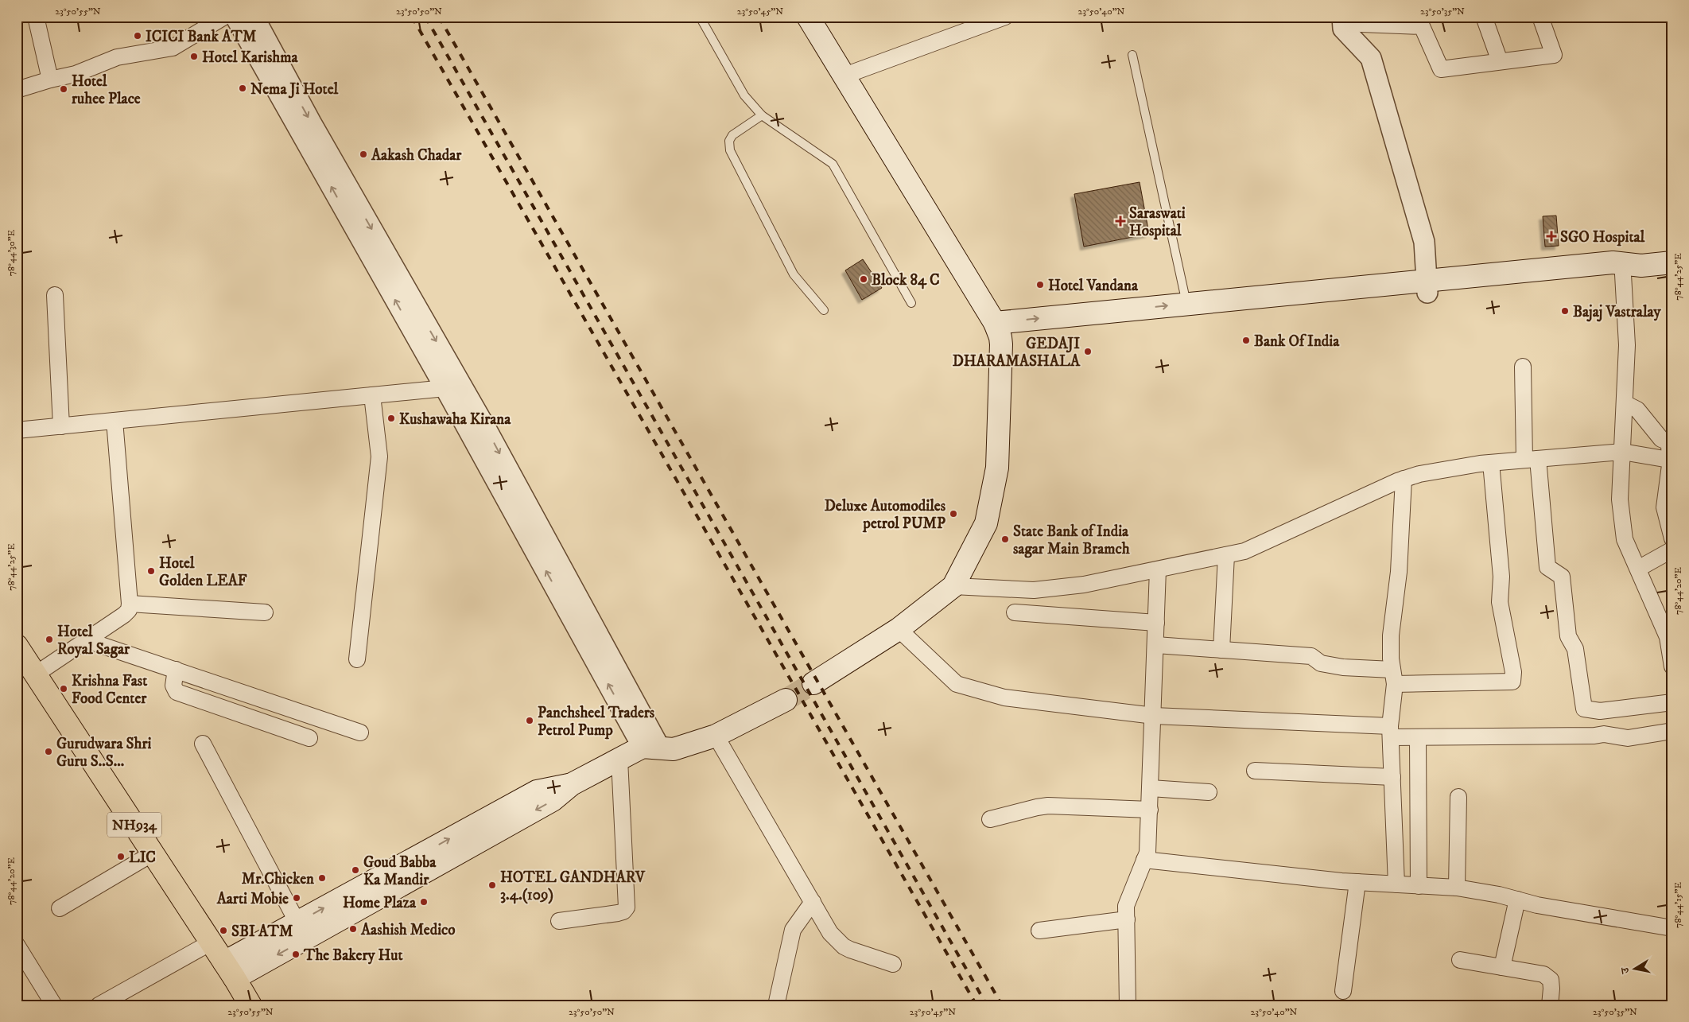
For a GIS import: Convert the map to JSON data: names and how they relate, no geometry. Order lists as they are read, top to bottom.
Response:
{
  "streets": {
    "highway": ["NH934"]
  },
  "places": {
    "other": [
      "ICICI Bank ATM",
      "Hotel Karishma",
      "Nema Ji Hotel",
      "Hotel ruhee Place",
      "Aakash Chadar",
      "Block 84 C",
      "Hotel Vandana",
      "Bajaj Vastralay",
      "Bank Of India",
      "GEDAJI DHARAMASHALA",
      "Kushawaha Kirana",
      "Deluxe Automodiles petrol PUMP",
      "State Bank of India sagar Main Bramch",
      "Hotel Golden LEAF",
      "Hotel Royal Sagar",
      "Krishna Fast Food Center",
      "Panchsheel Traders Petrol Pump",
      "Gurudwara Shri Guru S..S...",
      "LIC",
      "Goud Babba Ka Mandir",
      "Mr.Chicken",
      "HOTEL GANDHARV 3.4.(109)",
      "Aarti Mobie",
      "Home Plaza",
      "Aashish Medico",
      "SBI ATM",
      "The Bakery Hut"
    ],
    "health": ["Saraswati Hospital", "SGO Hospital"]
  },
  "north": "left",
  "coordinates": [
    "23°50'55\"N",
    "23°50'50\"N",
    "23°50'45\"N",
    "23°50'40\"N",
    "23°50'35\"N",
    "78°44'30\"E",
    "78°44'25\"E",
    "78°44'20\"E",
    "78°44'15\"E"
  ]
}
